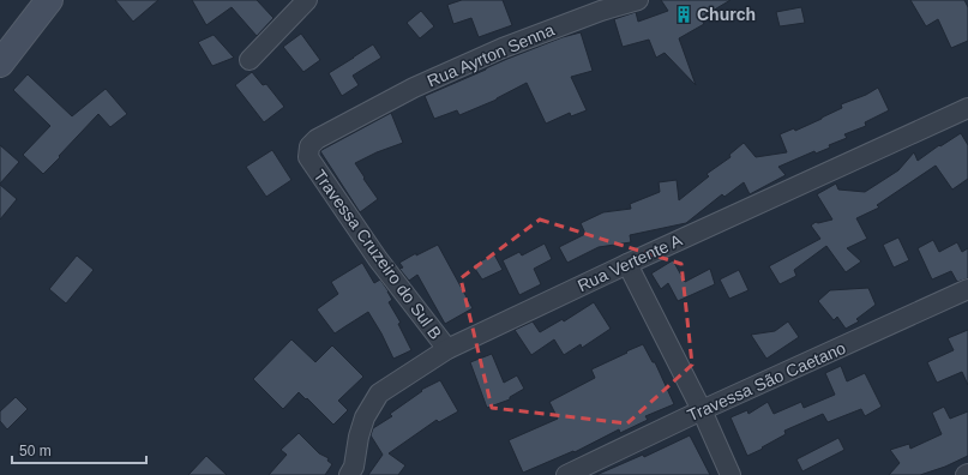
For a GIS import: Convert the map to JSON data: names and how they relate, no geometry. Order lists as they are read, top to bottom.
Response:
{
  "streets": {
    "street": [
      "Rua Ayrton Senna",
      "Travessa Cruzeiro do Sul B",
      "Rua Vertente A",
      "Travessa São Caetano"
    ]
  },
  "crossings": [
    ["Rua Ayrton Senna", "Travessa Cruzeiro do Sul B"],
    ["Travessa Cruzeiro do Sul B", "Rua Vertente A"]
  ],
  "places": {
    "building": ["Church"]
  },
  "scale_bar": "50 m"
}
